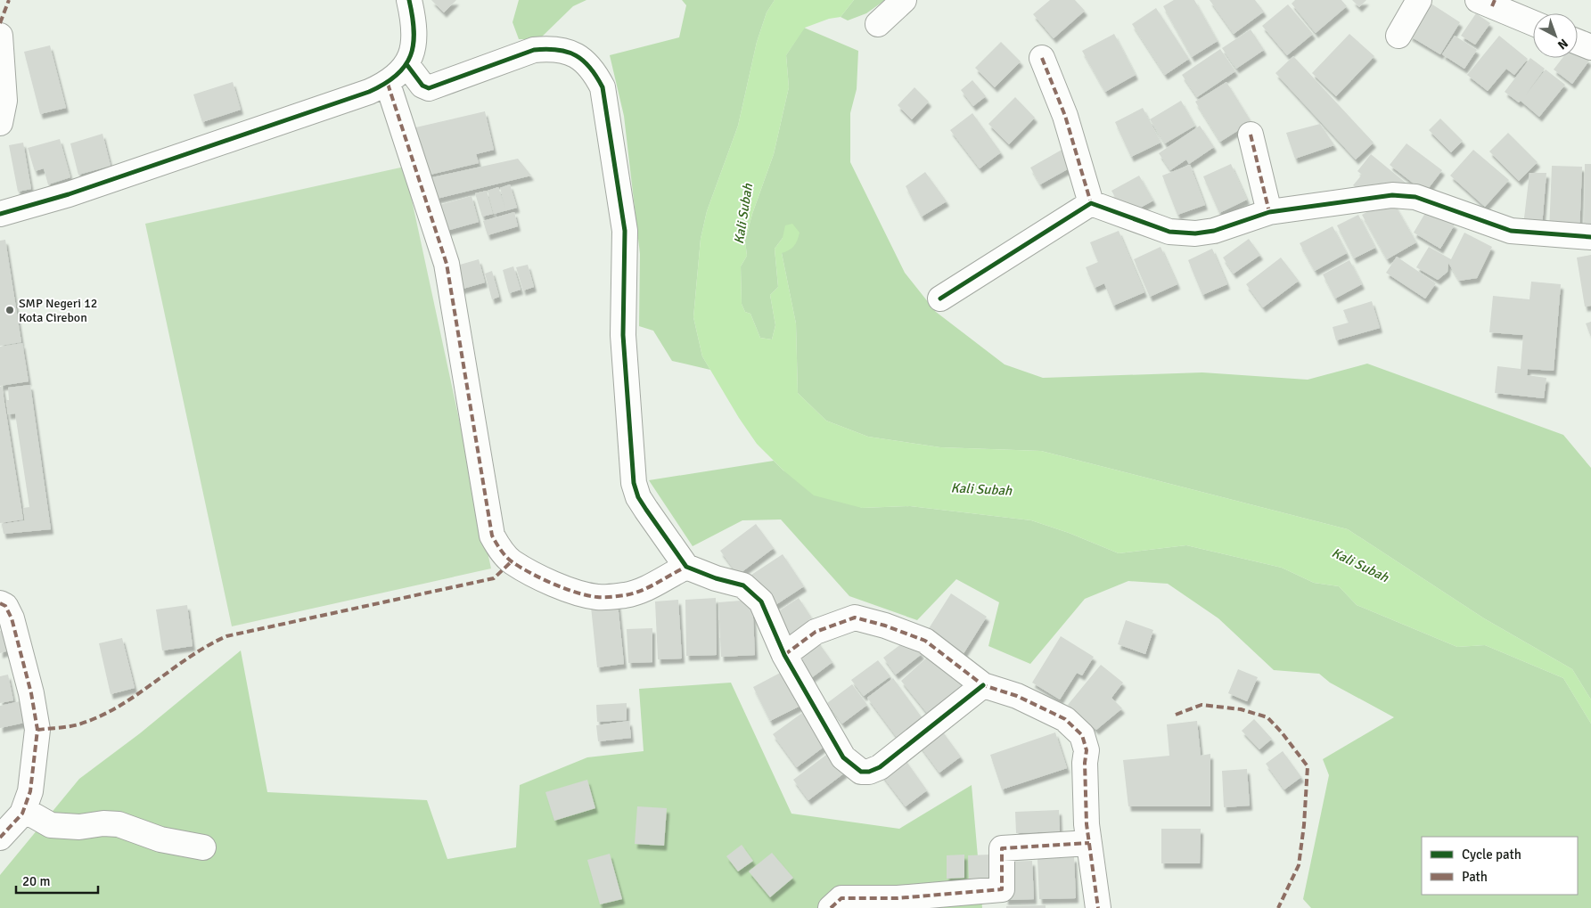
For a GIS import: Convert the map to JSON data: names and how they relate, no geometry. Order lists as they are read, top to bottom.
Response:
{
  "water": ["Kali Subah"],
  "places": ["SMP Negeri 12 Kota Cirebon"],
  "legend": ["Cycle path", "Path"],
  "scale_bar": "20 m",
  "north": "bottom right"
}
